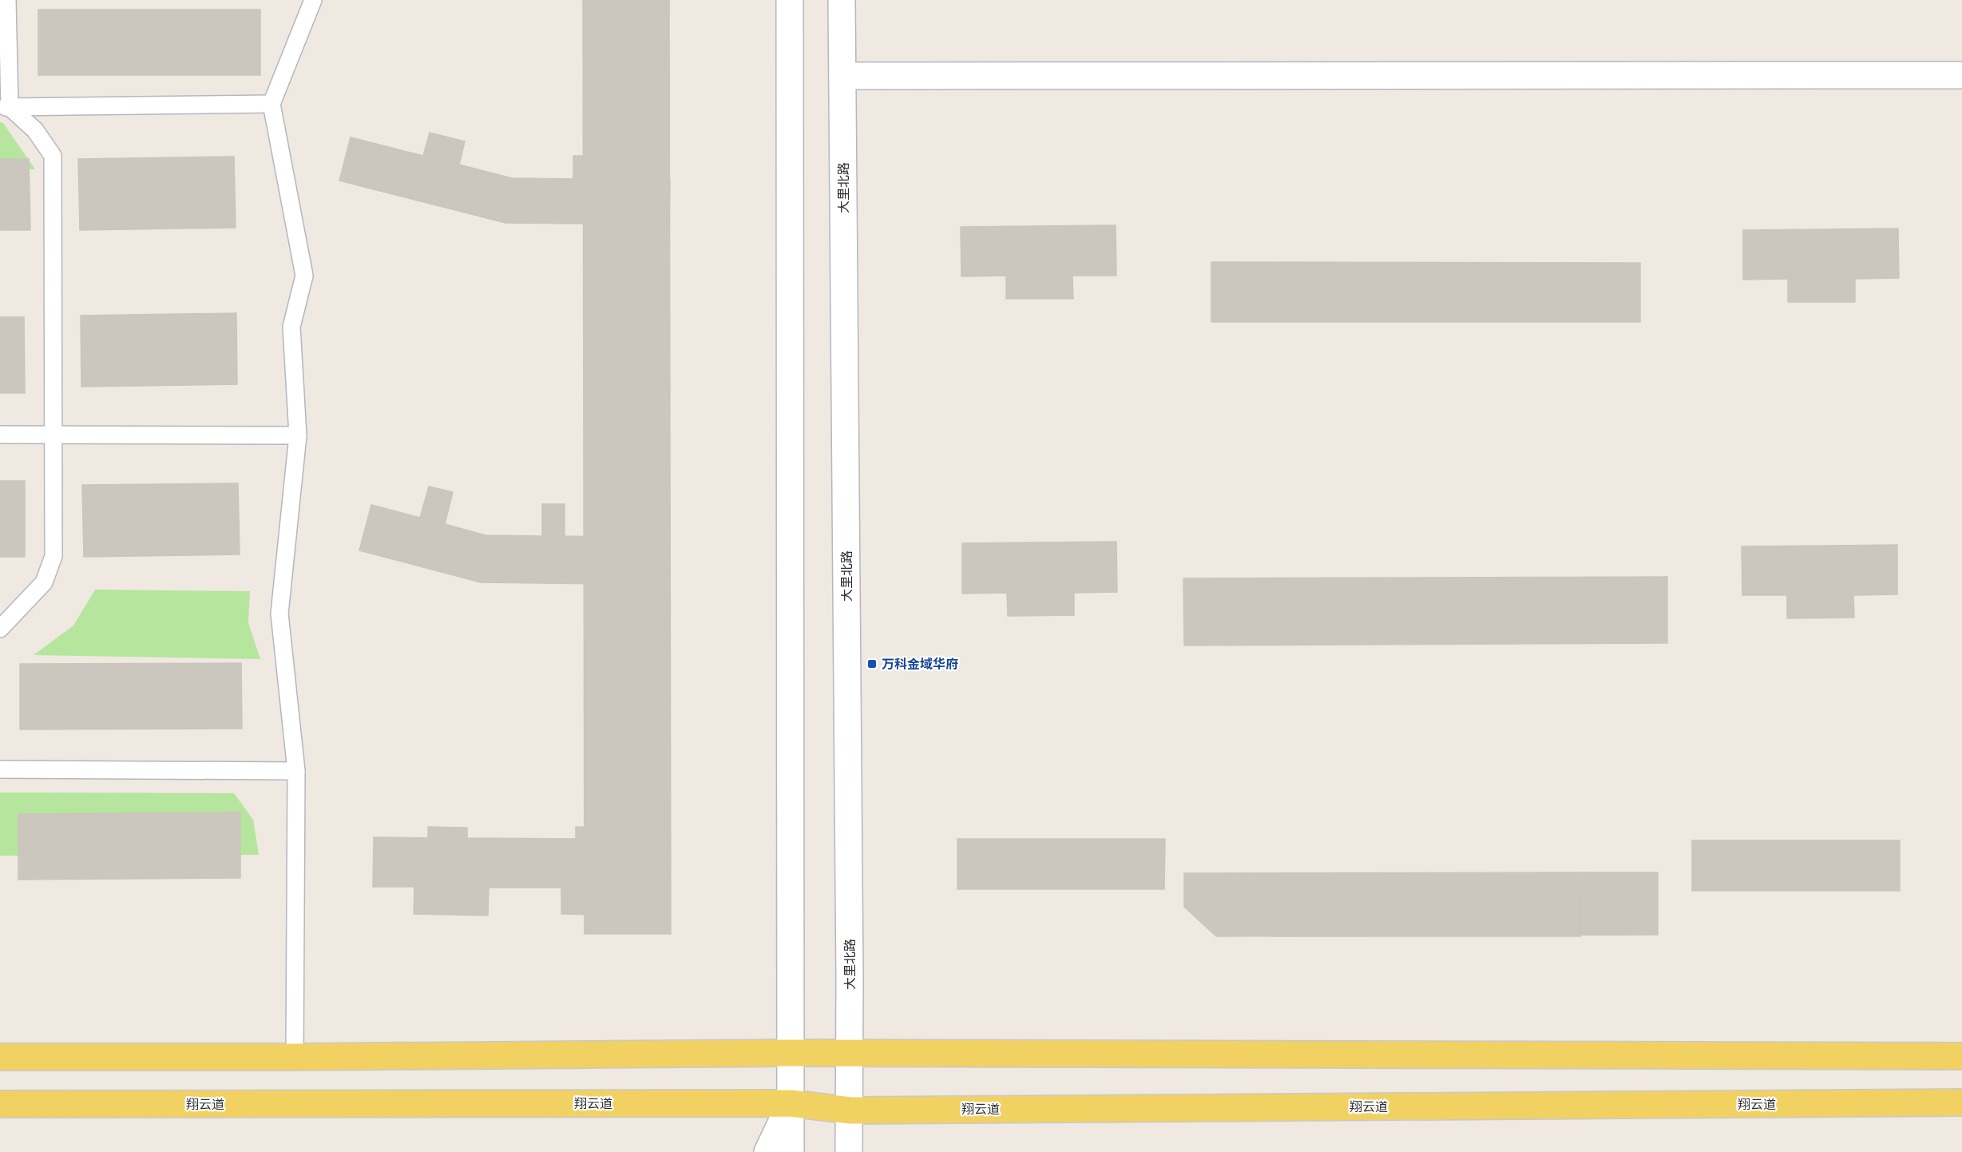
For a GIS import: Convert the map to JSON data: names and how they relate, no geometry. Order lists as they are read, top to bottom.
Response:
{
  "streets": {
    "main road": ["大里北路", "翔云道"]
  },
  "crossings": [
    ["大里北路", "翔云道"]
  ],
  "places": {
    "transit": ["万科金域华府"]
  }
}
